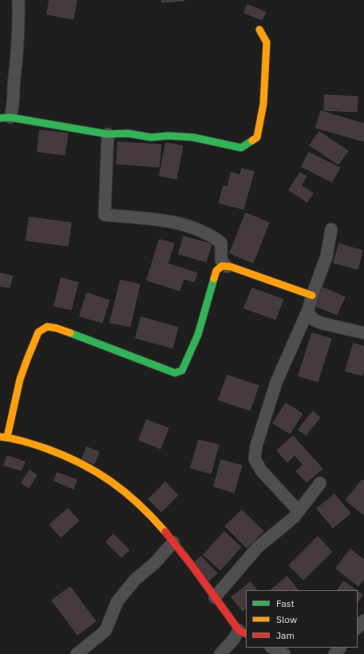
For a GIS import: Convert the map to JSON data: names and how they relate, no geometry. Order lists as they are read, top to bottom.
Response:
{
  "legend": ["Fast", "Slow", "Jam"]
}
